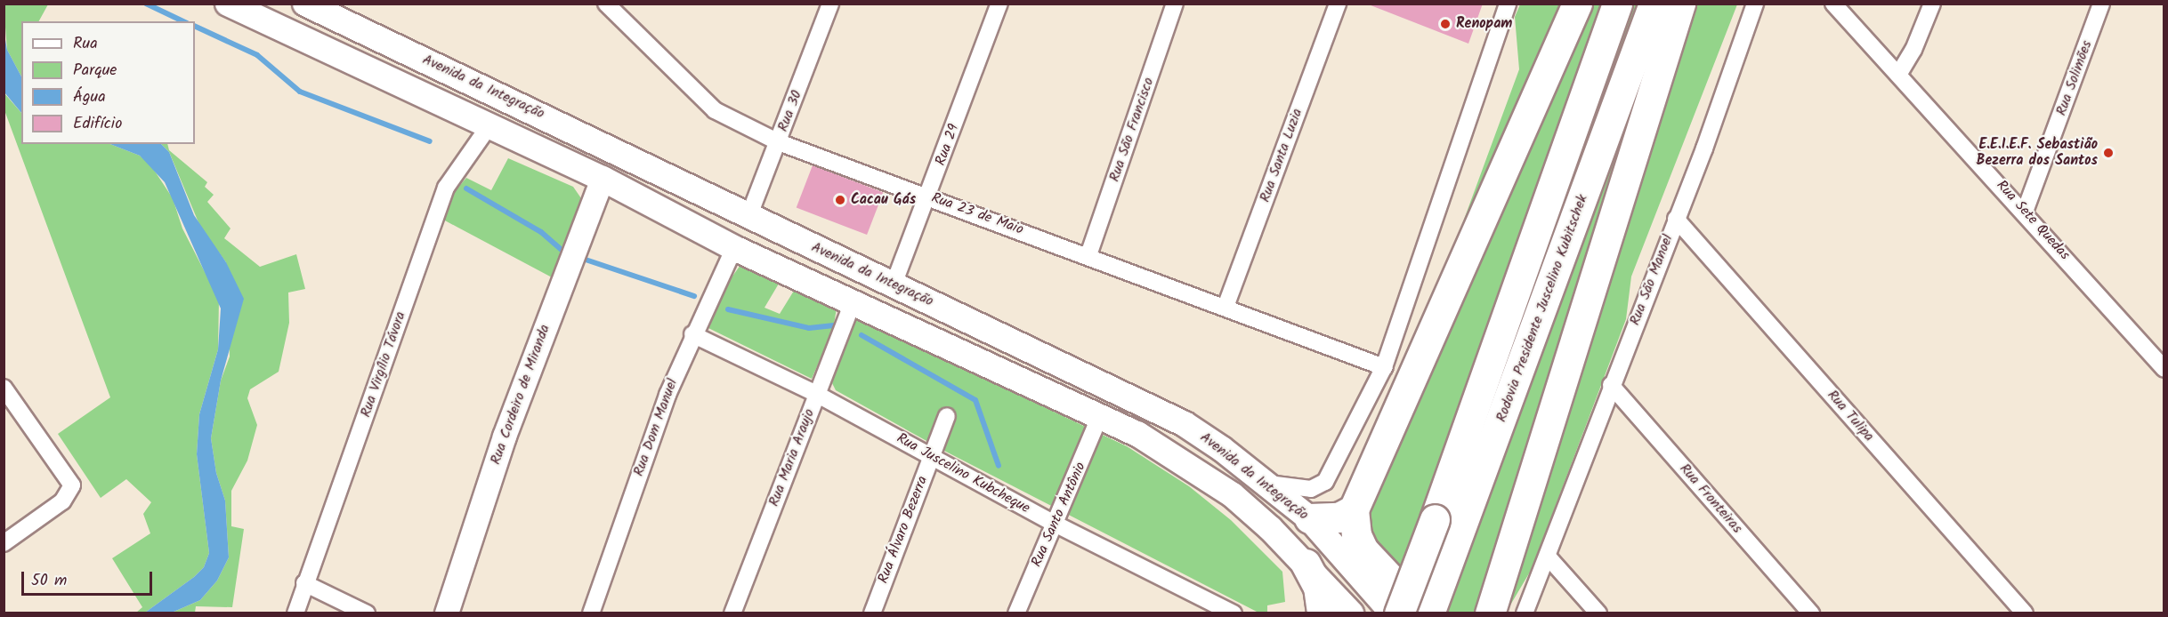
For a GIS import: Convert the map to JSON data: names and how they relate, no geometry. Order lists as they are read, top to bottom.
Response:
{
  "streets": {
    "highway": ["Rodovia Presidente Juscelino Kubitschek"],
    "main road": ["Avenida da Integração"],
    "street": [
      "Rua Solimões",
      "Rua 30",
      "Rua São Francisco",
      "Rua 29",
      "Rua Santa Luzia",
      "Rua 23 de Maio",
      "Rua Sete Quedas",
      "Rua São Manoel",
      "Rua Virgílio Távora",
      "Rua Cordeiro de Miranda",
      "Rua Tulipa",
      "Rua Dom Manuel",
      "Rua Maria Araujo",
      "Rua Juscelino Kubcheque",
      "Rua Fronteiras",
      "Rua Santo Antônio",
      "Rua Álvaro Bezerra"
    ]
  },
  "crossings": [
    ["Rua Solimões", "Rua Sete Quedas"],
    ["Avenida da Integração", "Rua 30"],
    ["Avenida da Integração", "Rua 29"],
    ["Avenida da Integração", "Rua Virgílio Távora"],
    ["Avenida da Integração", "Rua Cordeiro de Miranda"],
    ["Avenida da Integração", "Rua Dom Manuel"],
    ["Avenida da Integração", "Rua Maria Araujo"],
    ["Avenida da Integração", "Rua Santo Antônio"],
    ["Rua 30", "Rua 23 de Maio"],
    ["Rua São Francisco", "Rua 23 de Maio"],
    ["Rua 29", "Rua 23 de Maio"],
    ["Rua Santa Luzia", "Rua 23 de Maio"],
    ["Rua São Manoel", "Rua Tulipa"],
    ["Rua São Manoel", "Rua Fronteiras"],
    ["Rua Dom Manuel", "Rua Juscelino Kubcheque"],
    ["Rua Maria Araujo", "Rua Juscelino Kubcheque"],
    ["Rua Juscelino Kubcheque", "Rua Santo Antônio"],
    ["Rua Juscelino Kubcheque", "Rua Álvaro Bezerra"]
  ],
  "places": ["Renopam", "E.E.I.E.F. Sebastião Bezerra dos Santos", "Cacau Gás"],
  "legend": [
    "Rua",
    "Parque",
    "Água",
    "Edifício"
  ],
  "scale_bar": "50 m"
}
